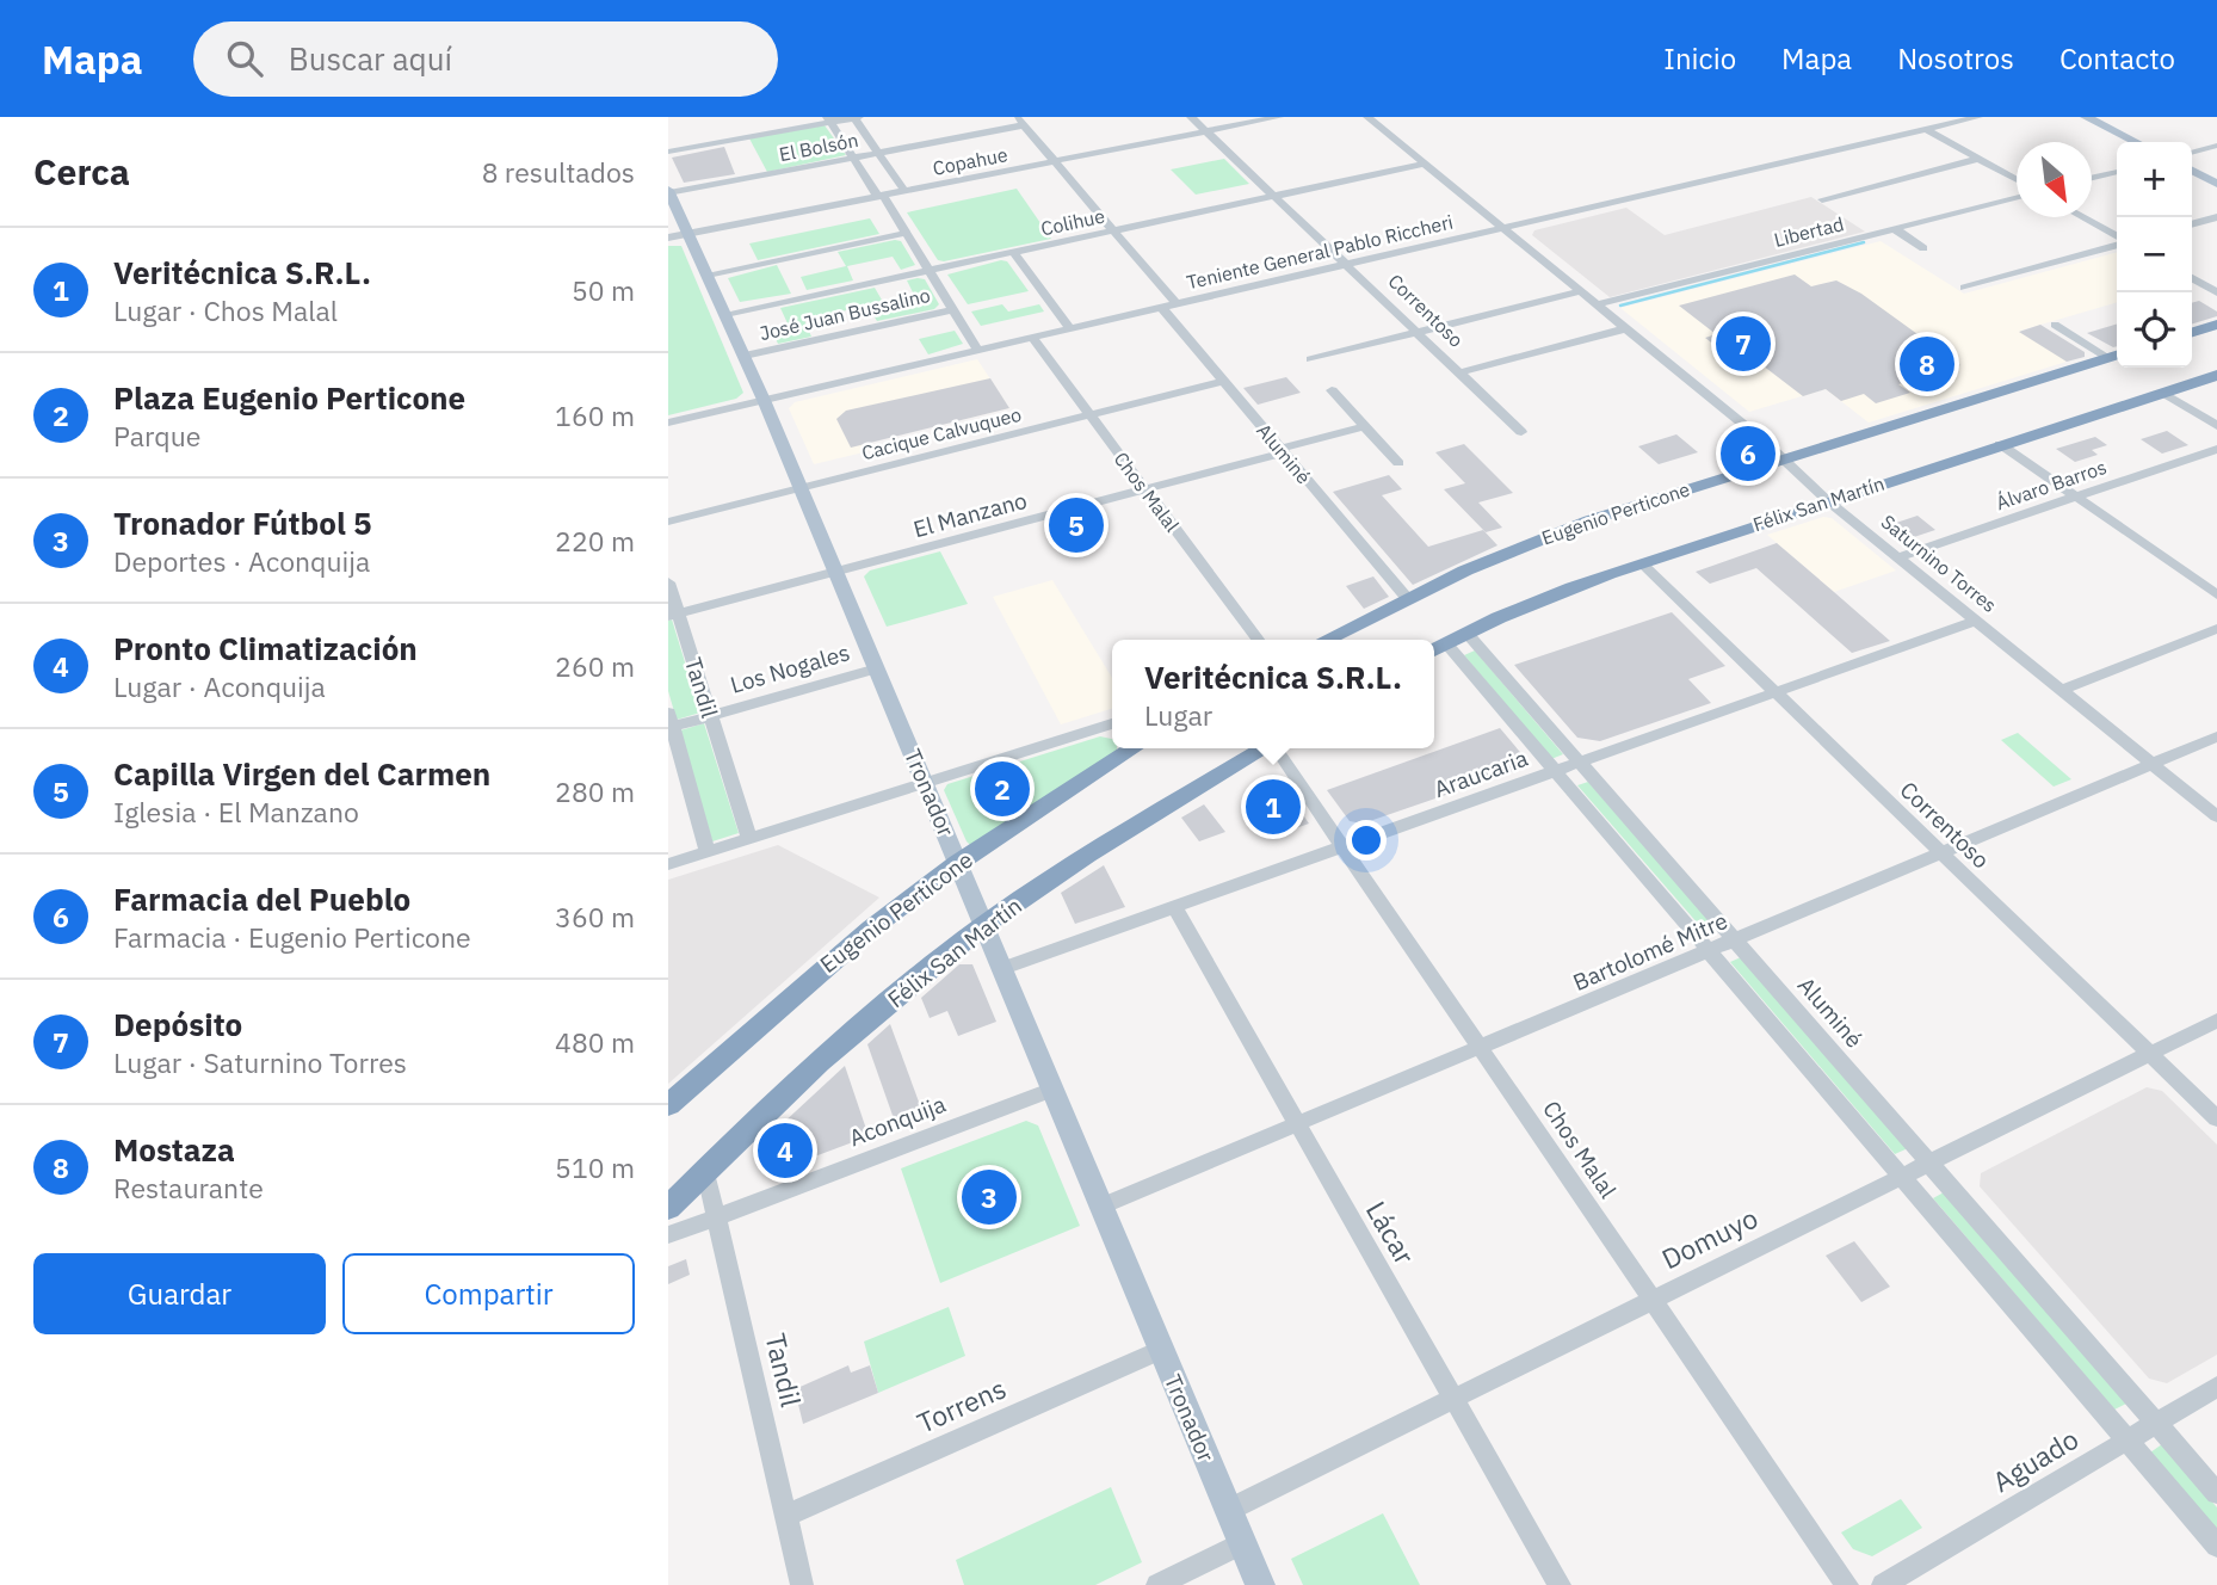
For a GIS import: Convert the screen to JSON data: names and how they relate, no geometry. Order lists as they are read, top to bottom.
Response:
{
  "streets": {
    "highway": ["Félix San Martín", "Eugenio Perticone"],
    "main road": ["Tronador"],
    "street": [
      "El Bolsón",
      "Copahue",
      "Colihue",
      "Libertad",
      "Teniente General Pablo Riccheri",
      "Correntoso",
      "José Juan Bussalino",
      "Cacique Calvuqueo",
      "Aluminé",
      "Álvaro Barros",
      "Chos Malal",
      "El Manzano",
      "Saturnino Torres",
      "Los Nogales",
      "Tandil",
      "Araucaria",
      "Bartolomé Mitre",
      "Aconquija",
      "Lácar",
      "Domuyo",
      "Torrens",
      "Aguado"
    ]
  },
  "crossings": [
    ["El Bolsón", "Tronador"],
    ["Copahue", "Correntoso"],
    ["Copahue", "Tronador"],
    ["Colihue", "Correntoso"],
    ["Colihue", "Saturnino Torres"],
    ["Colihue", "Tronador"],
    ["Libertad", "Saturnino Torres"],
    ["Teniente General Pablo Riccheri", "Correntoso"],
    ["Teniente General Pablo Riccheri", "Aluminé"],
    ["Teniente General Pablo Riccheri", "Chos Malal"],
    ["Teniente General Pablo Riccheri", "Saturnino Torres"],
    ["Teniente General Pablo Riccheri", "Tronador"],
    ["Correntoso", "Félix San Martín"],
    ["Correntoso", "Araucaria"],
    ["Correntoso", "Bartolomé Mitre"],
    ["Correntoso", "Domuyo"],
    ["José Juan Bussalino", "Tronador"],
    ["Cacique Calvuqueo", "Aluminé"],
    ["Cacique Calvuqueo", "Chos Malal"],
    ["Cacique Calvuqueo", "Tronador"],
    ["Aluminé", "Félix San Martín"],
    ["Aluminé", "Eugenio Perticone"],
    ["Aluminé", "El Manzano"],
    ["Aluminé", "Araucaria"],
    ["Aluminé", "Bartolomé Mitre"],
    ["Aluminé", "Domuyo"],
    ["Aluminé", "Aguado"],
    ["Álvaro Barros", "Saturnino Torres"],
    ["Chos Malal", "El Manzano"],
    ["Chos Malal", "Araucaria"],
    ["Chos Malal", "Bartolomé Mitre"],
    ["Chos Malal", "Domuyo"],
    ["Félix San Martín", "Saturnino Torres"],
    ["Félix San Martín", "Tandil"],
    ["Félix San Martín", "Tronador"],
    ["Eugenio Perticone", "Saturnino Torres"],
    ["Eugenio Perticone", "Tronador"],
    ["El Manzano", "Tandil"],
    ["El Manzano", "Tronador"],
    ["Saturnino Torres", "Araucaria"],
    ["Saturnino Torres", "Bartolomé Mitre"],
    ["Los Nogales", "Tandil"],
    ["Los Nogales", "Tronador"],
    ["Tandil", "Aconquija"],
    ["Tandil", "Torrens"],
    ["Araucaria", "Tronador"],
    ["Araucaria", "Lácar"],
    ["Tronador", "Bartolomé Mitre"],
    ["Tronador", "Aconquija"],
    ["Tronador", "Domuyo"],
    ["Tronador", "Torrens"],
    ["Bartolomé Mitre", "Lácar"],
    ["Lácar", "Domuyo"]
  ],
  "north": "bottom right",
  "page": {
    "header": "Mapa",
    "search": "Buscar aquí",
    "nav": [
      "Inicio",
      "Mapa",
      "Nosotros",
      "Contacto"
    ],
    "heading": ["Cerca", "8 resultados"],
    "map_buttons": ["+", "−"],
    "list": [
      {
        "mark": "1",
        "name": "Veritécnica S.R.L.",
        "note": "Lugar · Chos Malal",
        "value": "50 m"
      },
      {
        "mark": "2",
        "name": "Plaza Eugenio Perticone",
        "note": "Parque",
        "value": "160 m"
      },
      {
        "mark": "3",
        "name": "Tronador Fútbol 5",
        "note": "Deportes · Aconquija",
        "value": "220 m"
      },
      {
        "mark": "4",
        "name": "Pronto Climatización",
        "note": "Lugar · Aconquija",
        "value": "260 m"
      },
      {
        "mark": "5",
        "name": "Capilla Virgen del Carmen",
        "note": "Iglesia · El Manzano",
        "value": "280 m"
      },
      {
        "mark": "6",
        "name": "Farmacia del Pueblo",
        "note": "Farmacia · Eugenio Perticone",
        "value": "360 m"
      },
      {
        "mark": "7",
        "name": "Depósito",
        "note": "Lugar · Saturnino Torres",
        "value": "480 m"
      },
      {
        "mark": "8",
        "name": "Mostaza",
        "note": "Restaurante",
        "value": "510 m"
      }
    ],
    "pins": [
      "7",
      "8",
      "6",
      "5",
      "2",
      "1",
      "4",
      "3"
    ],
    "popup": ["Veritécnica S.R.L.", "Lugar"],
    "buttons": ["Guardar", "Compartir"]
  }
}
